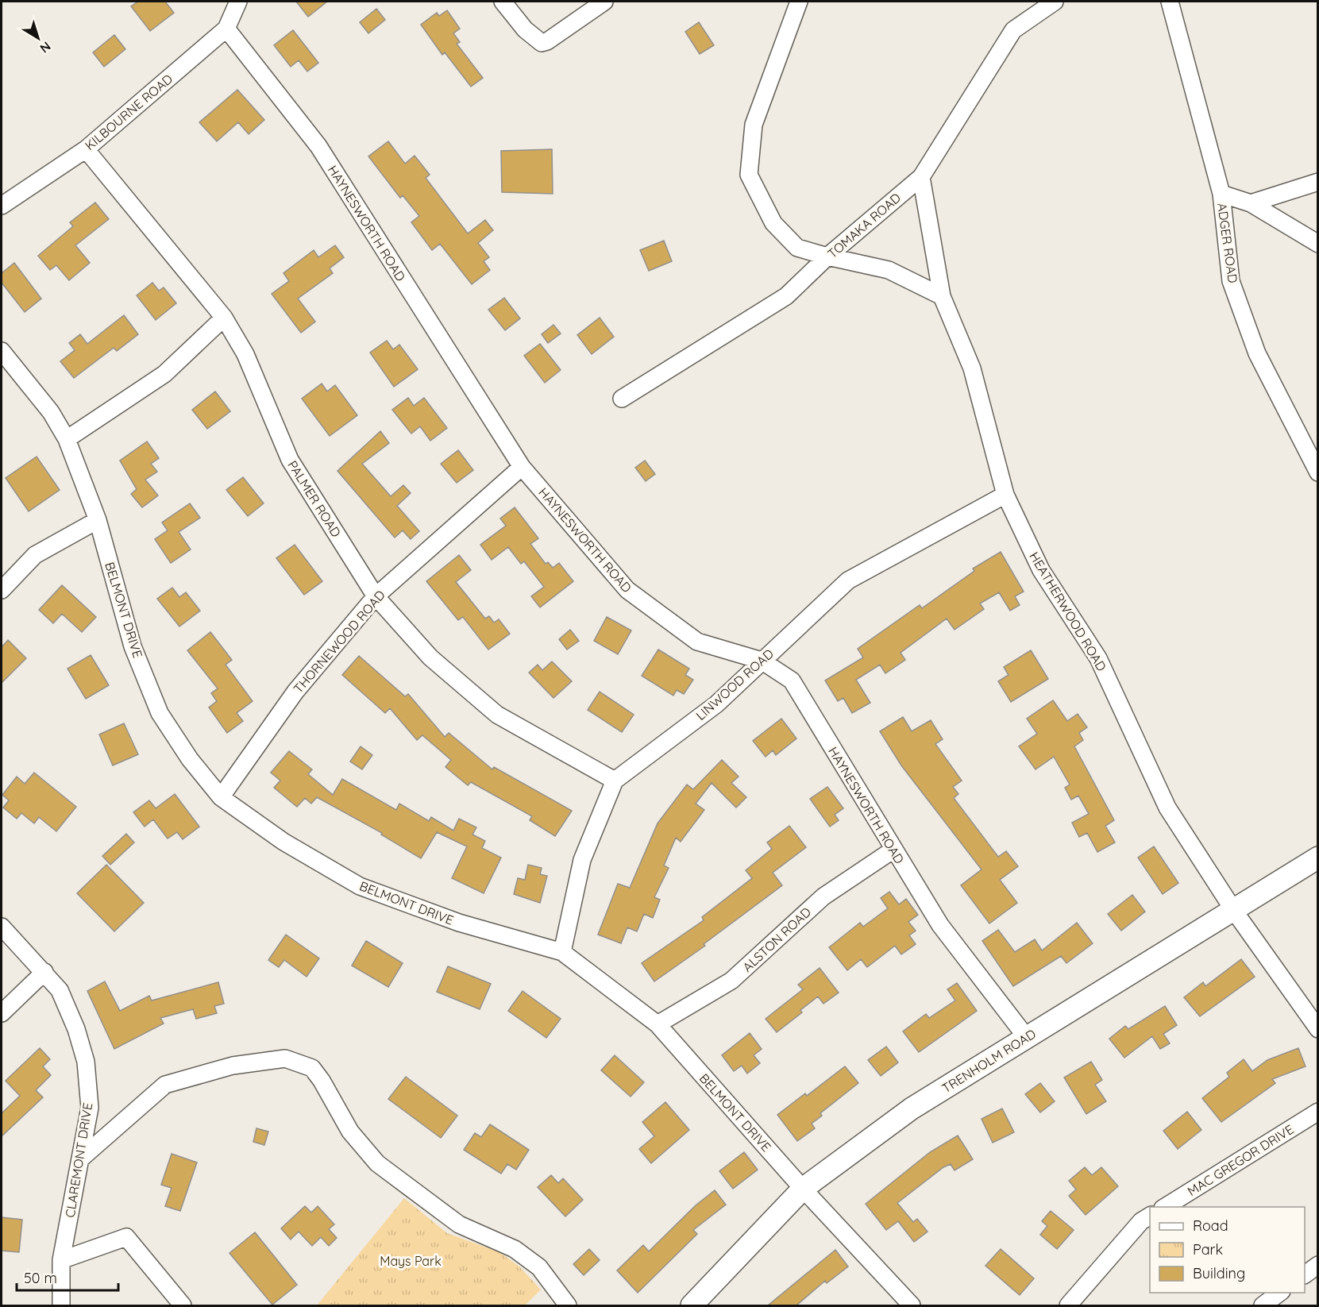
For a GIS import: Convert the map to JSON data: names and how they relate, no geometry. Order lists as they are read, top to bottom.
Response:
{
  "streets": {
    "main road": ["TRENHOLM ROAD"],
    "street": [
      "KILBOURNE ROAD",
      "HAYNESWORTH ROAD",
      "TOMAKA ROAD",
      "ADGER ROAD",
      "PALMER ROAD",
      "BELMONT DRIVE",
      "HEATHERWOOD ROAD",
      "THORNEWOOD ROAD",
      "LINWOOD ROAD",
      "ALSTON ROAD",
      "CLAREMONT DRIVE",
      "MAC GREGOR DRIVE"
    ]
  },
  "crossings": [
    ["KILBOURNE ROAD", "HAYNESWORTH ROAD"],
    ["KILBOURNE ROAD", "PALMER ROAD"],
    ["HAYNESWORTH ROAD", "THORNEWOOD ROAD"],
    ["HAYNESWORTH ROAD", "LINWOOD ROAD"],
    ["HAYNESWORTH ROAD", "ALSTON ROAD"],
    ["HAYNESWORTH ROAD", "TRENHOLM ROAD"],
    ["TOMAKA ROAD", "HEATHERWOOD ROAD"],
    ["PALMER ROAD", "THORNEWOOD ROAD"],
    ["PALMER ROAD", "LINWOOD ROAD"],
    ["BELMONT DRIVE", "THORNEWOOD ROAD"],
    ["BELMONT DRIVE", "ALSTON ROAD"],
    ["BELMONT DRIVE", "TRENHOLM ROAD"],
    ["HEATHERWOOD ROAD", "LINWOOD ROAD"],
    ["HEATHERWOOD ROAD", "TRENHOLM ROAD"]
  ],
  "parks": ["Mays Park"],
  "legend": ["Road", "Park", "Building"],
  "scale_bar": "50 m",
  "north": "bottom right"
}
